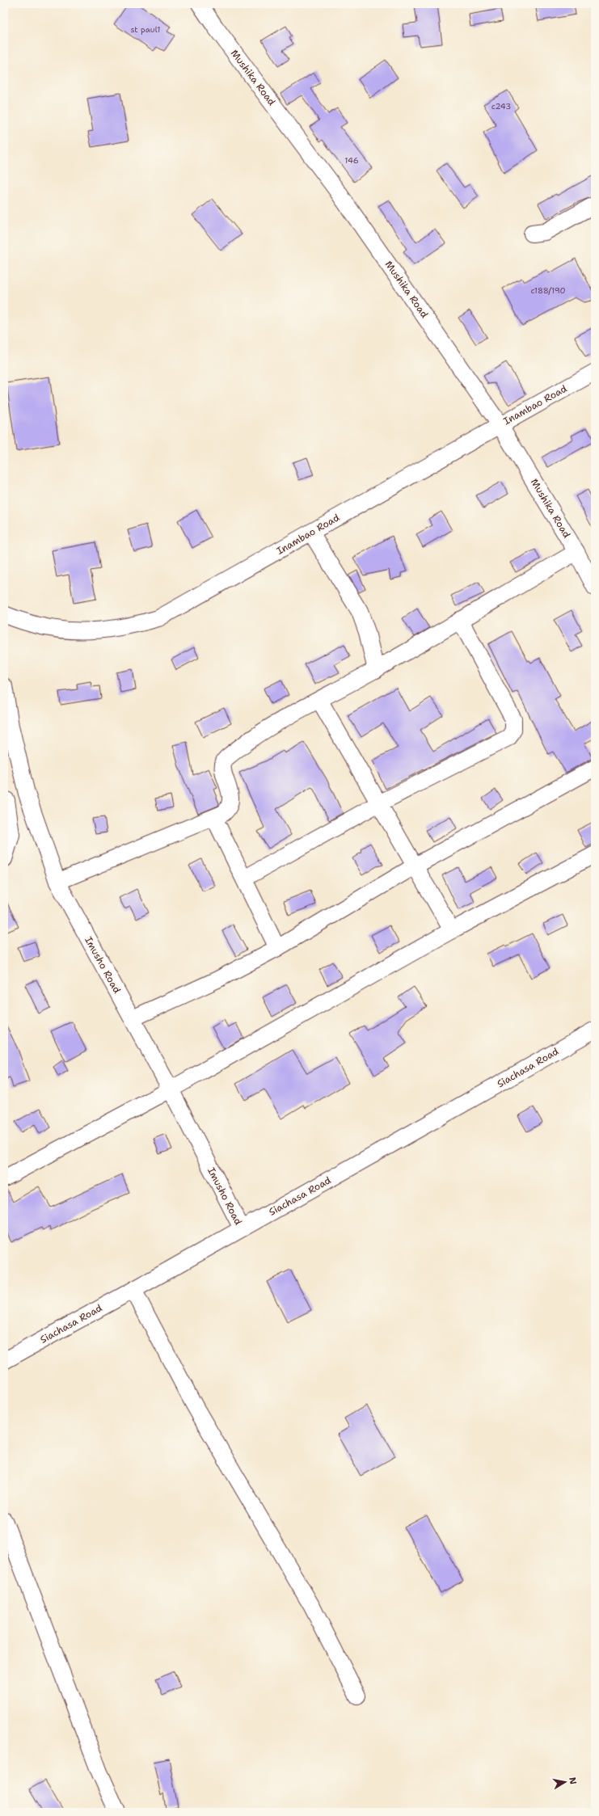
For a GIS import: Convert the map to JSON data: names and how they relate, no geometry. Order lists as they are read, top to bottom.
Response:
{
  "streets": {
    "street": [
      "Mushika Road",
      "Inambao Road",
      "Imusho Road",
      "Siachasa Road"
    ]
  },
  "crossings": [
    ["Mushika Road", "Inambao Road"],
    ["Imusho Road", "Siachasa Road"]
  ],
  "house_numbers": [
    "st paul1",
    "c243",
    "146",
    "c188/190"
  ],
  "north": "right"
}
